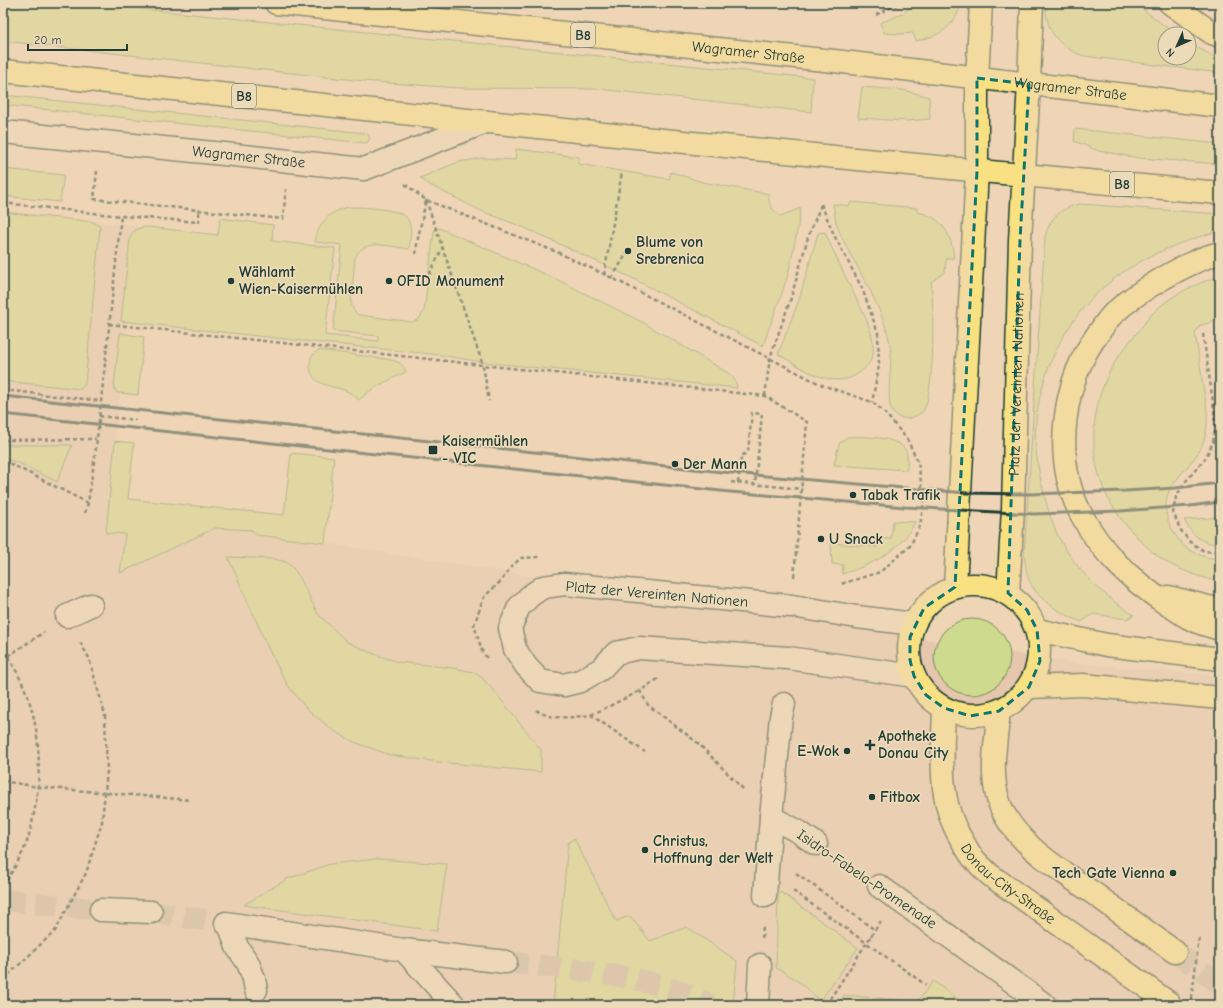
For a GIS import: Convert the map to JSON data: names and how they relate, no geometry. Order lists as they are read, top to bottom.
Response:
{
  "streets": {
    "main road": [
      "B8",
      "Wagramer Straße",
      "Platz der Vereinten Nationen",
      "Donau-City-Straße"
    ],
    "street": ["Isidro-Fabela-Promenade"]
  },
  "crossings": [
    ["Wagramer Straße", "Platz der Vereinten Nationen"],
    ["Platz der Vereinten Nationen", "Donau-City-Straße"]
  ],
  "places": {
    "other": [
      "Blume von Srebrenica",
      "Wählamt Wien-Kaisermühlen",
      "OFID Monument",
      "Der Mann",
      "Tabak Trafik",
      "U Snack",
      "E-Wok",
      "Fitbox",
      "Christus, Hoffnung der Welt",
      "Tech Gate Vienna"
    ],
    "transit": ["Kaisermühlen - VIC"],
    "health": ["Apotheke Donau City"]
  },
  "scale_bar": "20 m",
  "north": "bottom left"
}
